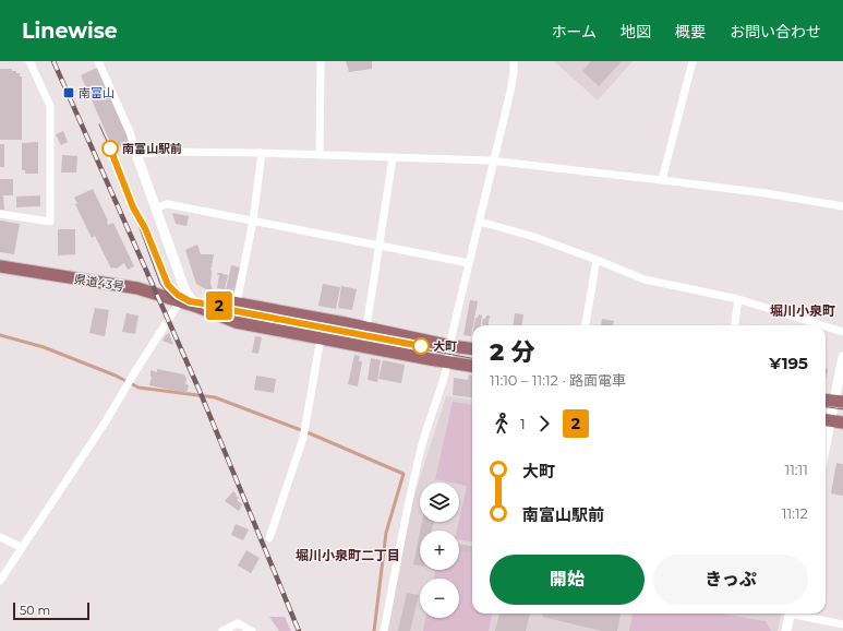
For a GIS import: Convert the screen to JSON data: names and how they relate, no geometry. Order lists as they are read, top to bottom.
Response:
{
  "streets": {
    "main road": ["県道43号"]
  },
  "districts": ["堀川小泉町", "堀川小泉町二丁目"],
  "places": {
    "transit": ["南富山"],
    "other": ["南富山駅前", "大町"]
  },
  "lines": ["tram line 2"],
  "scale_bar": "50 m",
  "page": {
    "header": "Linewise",
    "nav": [
      "ホーム",
      "地図",
      "概要",
      "お問い合わせ"
    ],
    "on_map": "2",
    "heading": ["2 分", "11:10 – 11:12 · 路面電車", "¥195"],
    "legs": ["1", "2"],
    "list": [
      {
        "name": "大町",
        "value": "11:11"
      },
      {
        "name": "南富山駅前",
        "value": "11:12"
      }
    ],
    "map_buttons": ["+", "−"],
    "buttons": ["開始", "きっぷ"],
    "scale": "50 m"
  }
}
